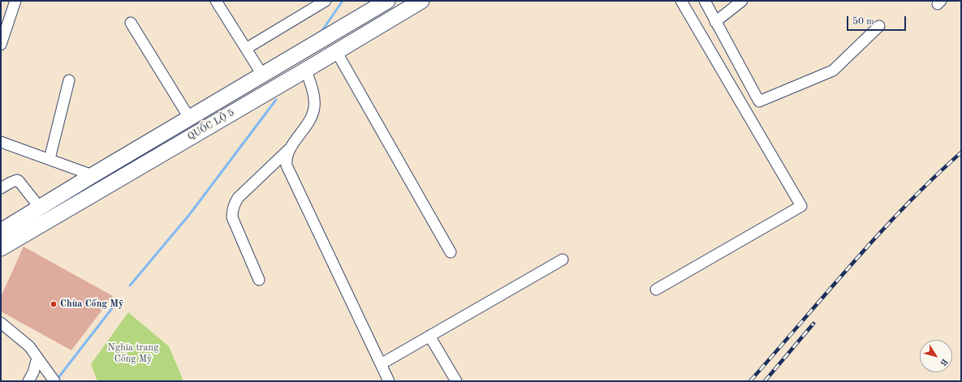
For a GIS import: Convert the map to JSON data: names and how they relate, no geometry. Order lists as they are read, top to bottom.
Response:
{
  "streets": {
    "highway": ["QUỐC LỘ 5"]
  },
  "parks": ["Nghĩa trang Cống Mỹ"],
  "places": ["Chùa Cống Mỹ"],
  "scale_bar": "50 m",
  "north": "bottom right"
}
